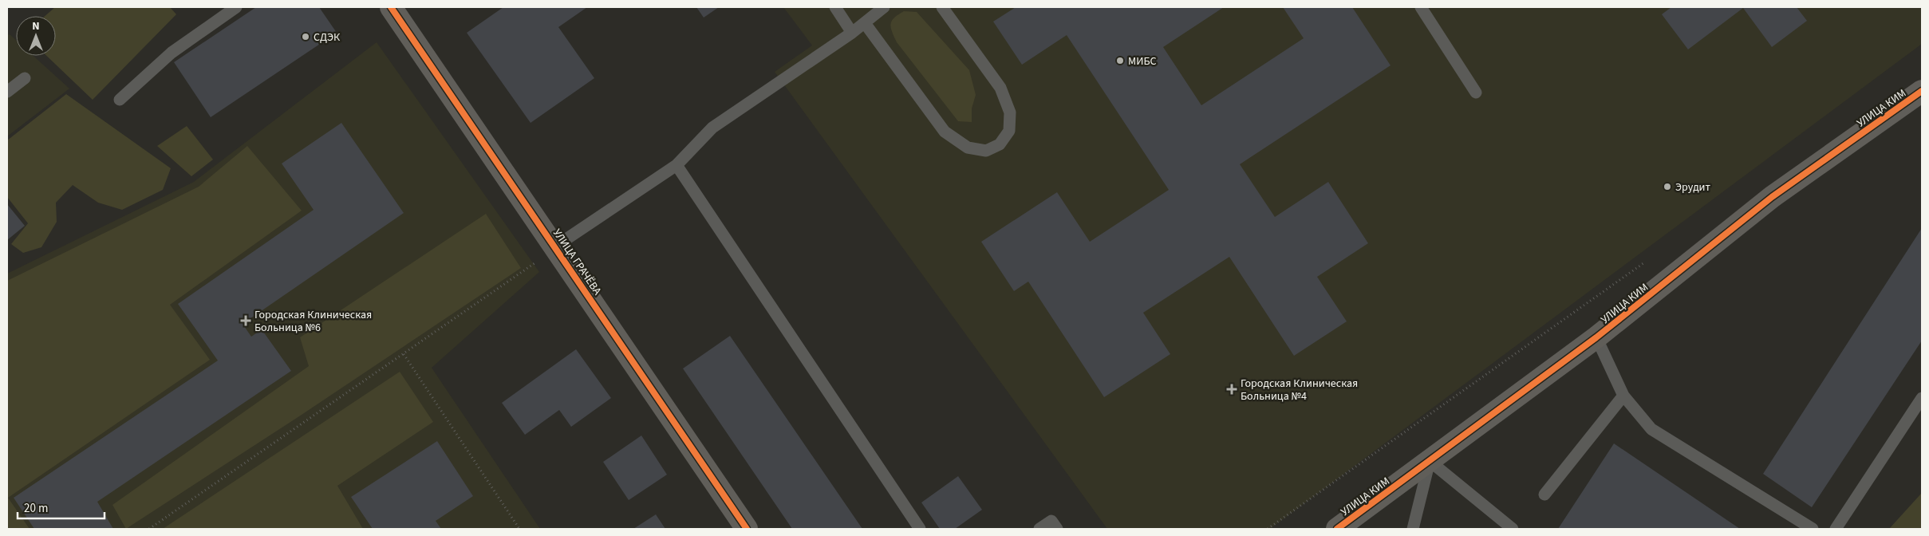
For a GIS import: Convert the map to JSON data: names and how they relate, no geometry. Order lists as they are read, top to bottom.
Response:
{
  "streets": {
    "street": ["УЛИЦА КИМ", "УЛИЦА ГРАЧЁВА"]
  },
  "places": {
    "other": ["СДЭК", "МИБС", "Эрудит"],
    "health": ["Городская Клиническая Больница №6", "Городская Клиническая Больница №4"]
  },
  "scale_bar": "20 m",
  "north": "top"
}
